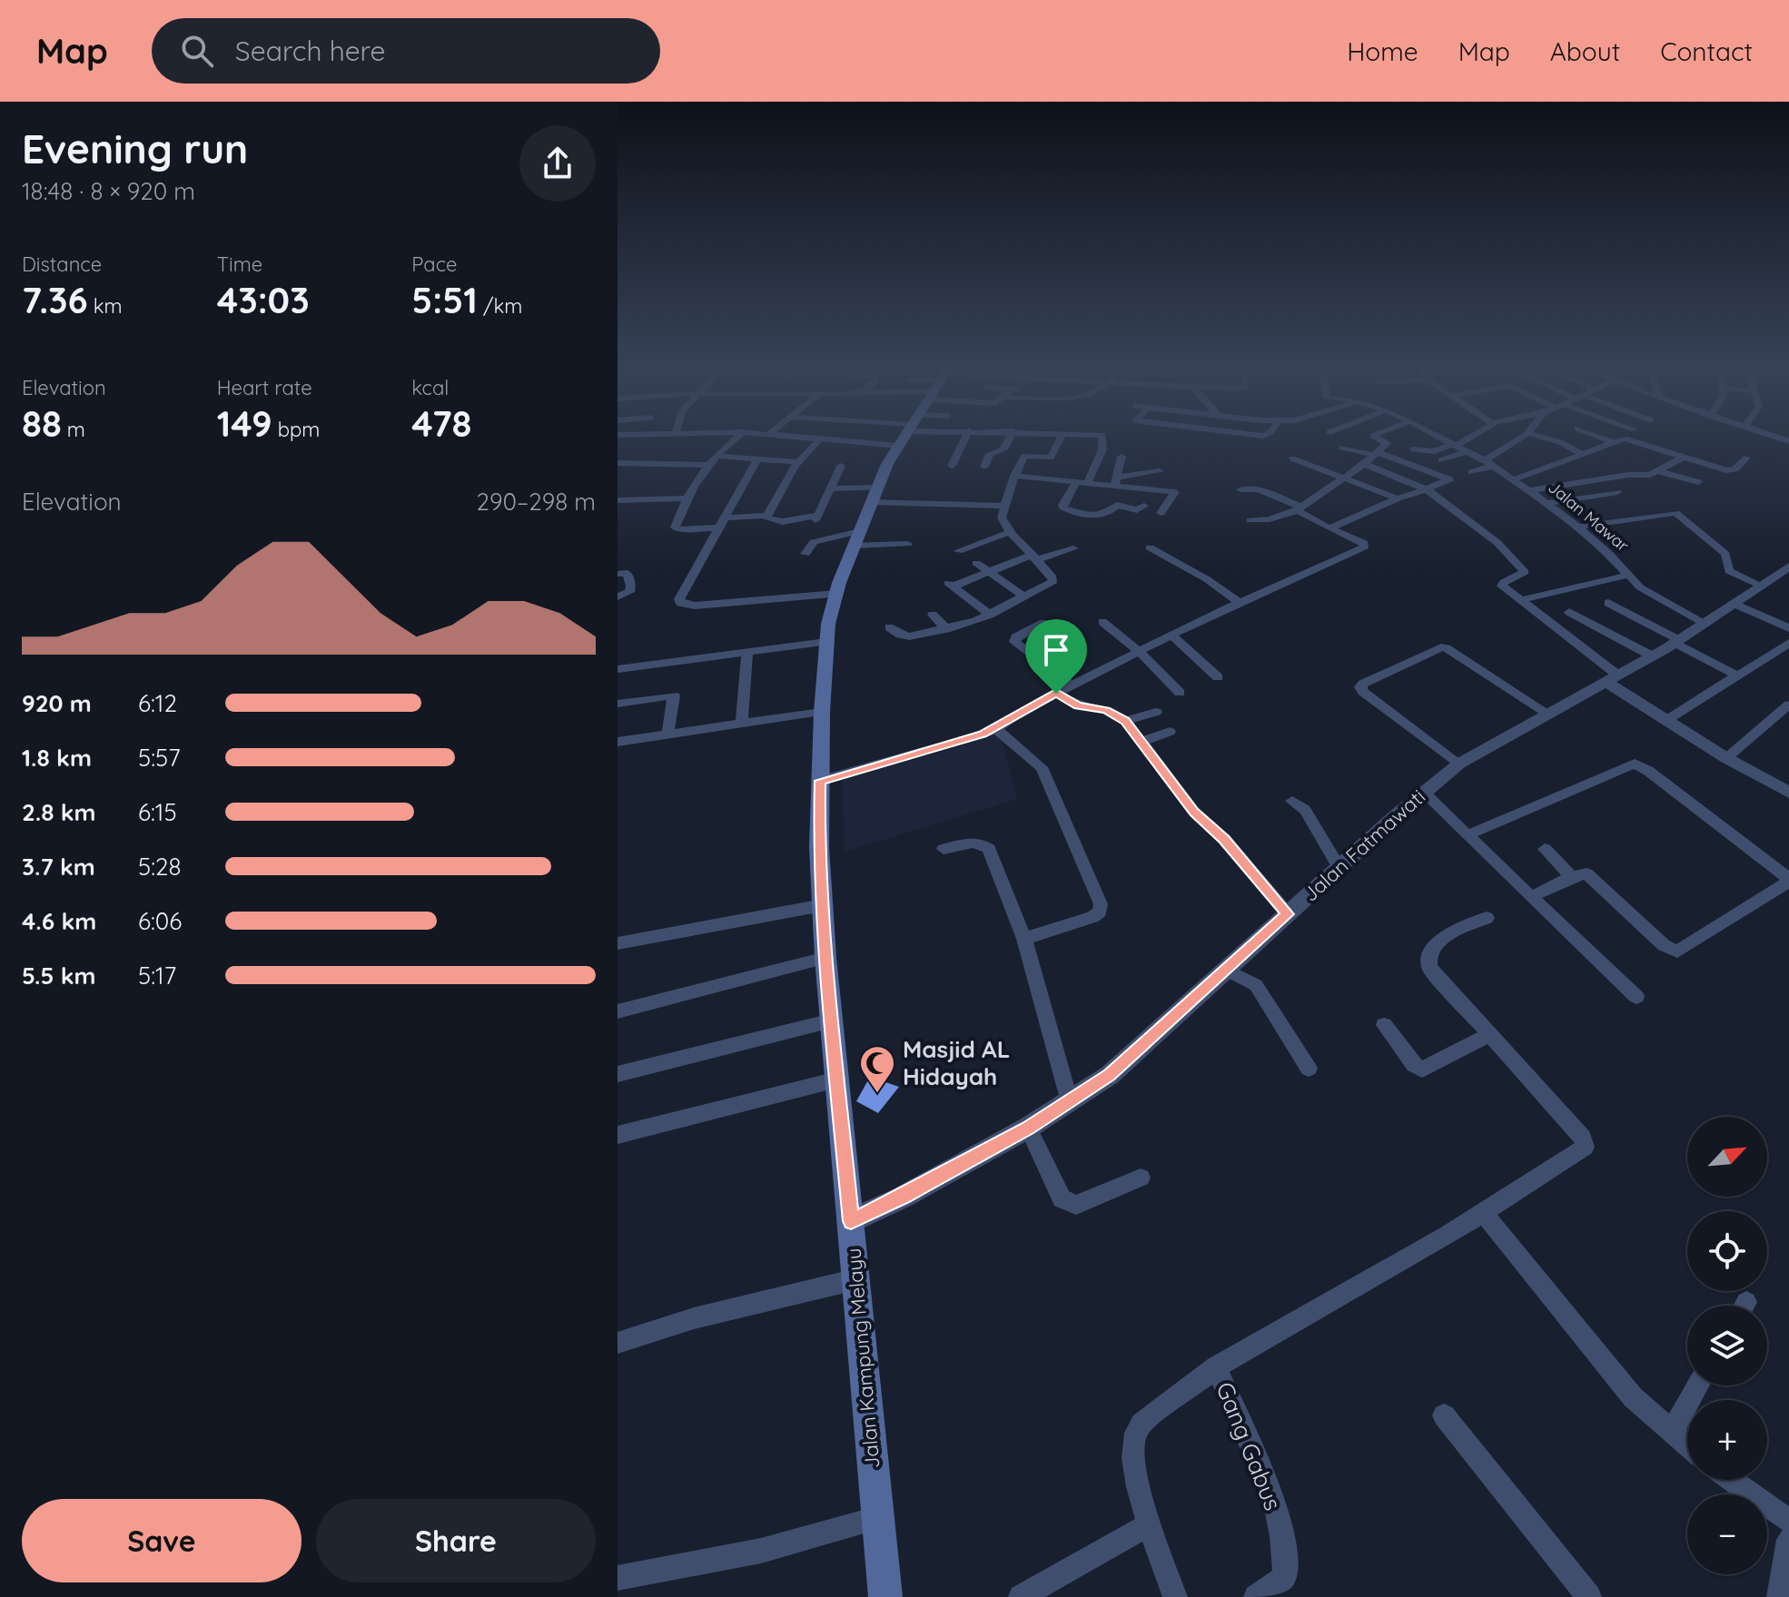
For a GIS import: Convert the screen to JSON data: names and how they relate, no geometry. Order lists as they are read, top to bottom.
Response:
{
  "streets": {
    "main road": ["Jalan Kampung Melayu"],
    "street": ["Jalan Mawar", "Jalan Fatmawati", "Gang Gabus"]
  },
  "crossings": [
    ["Jalan Mawar", "Jalan Fatmawati"],
    ["Jalan Fatmawati", "Jalan Kampung Melayu"]
  ],
  "places": {
    "mosque": ["Masjid AL Hidayah"]
  },
  "north": "top right",
  "page": {
    "header": "Map",
    "search": "Search here",
    "nav": [
      "Home",
      "Map",
      "About",
      "Contact"
    ],
    "heading": ["Evening run", "18:48 · 8 × 920 m"],
    "stats": [
      ["Distance", "7.36 km"],
      ["Time", "43:03"],
      ["Pace", "5:51 /km"],
      ["Elevation", "88 m"],
      ["Heart rate", "149 bpm"],
      ["kcal", "478"]
    ],
    "chart": ["Elevation", "290–298 m"],
    "list": [
      {
        "name": "920 m",
        "note": "6:12"
      },
      {
        "name": "1.8 km",
        "note": "5:57"
      },
      {
        "name": "2.8 km",
        "note": "6:15"
      },
      {
        "name": "3.7 km",
        "note": "5:28"
      },
      {
        "name": "4.6 km",
        "note": "6:06"
      },
      {
        "name": "5.5 km",
        "note": "5:17"
      }
    ],
    "map_buttons": ["+", "−"],
    "buttons": ["Save", "Share"]
  }
}
